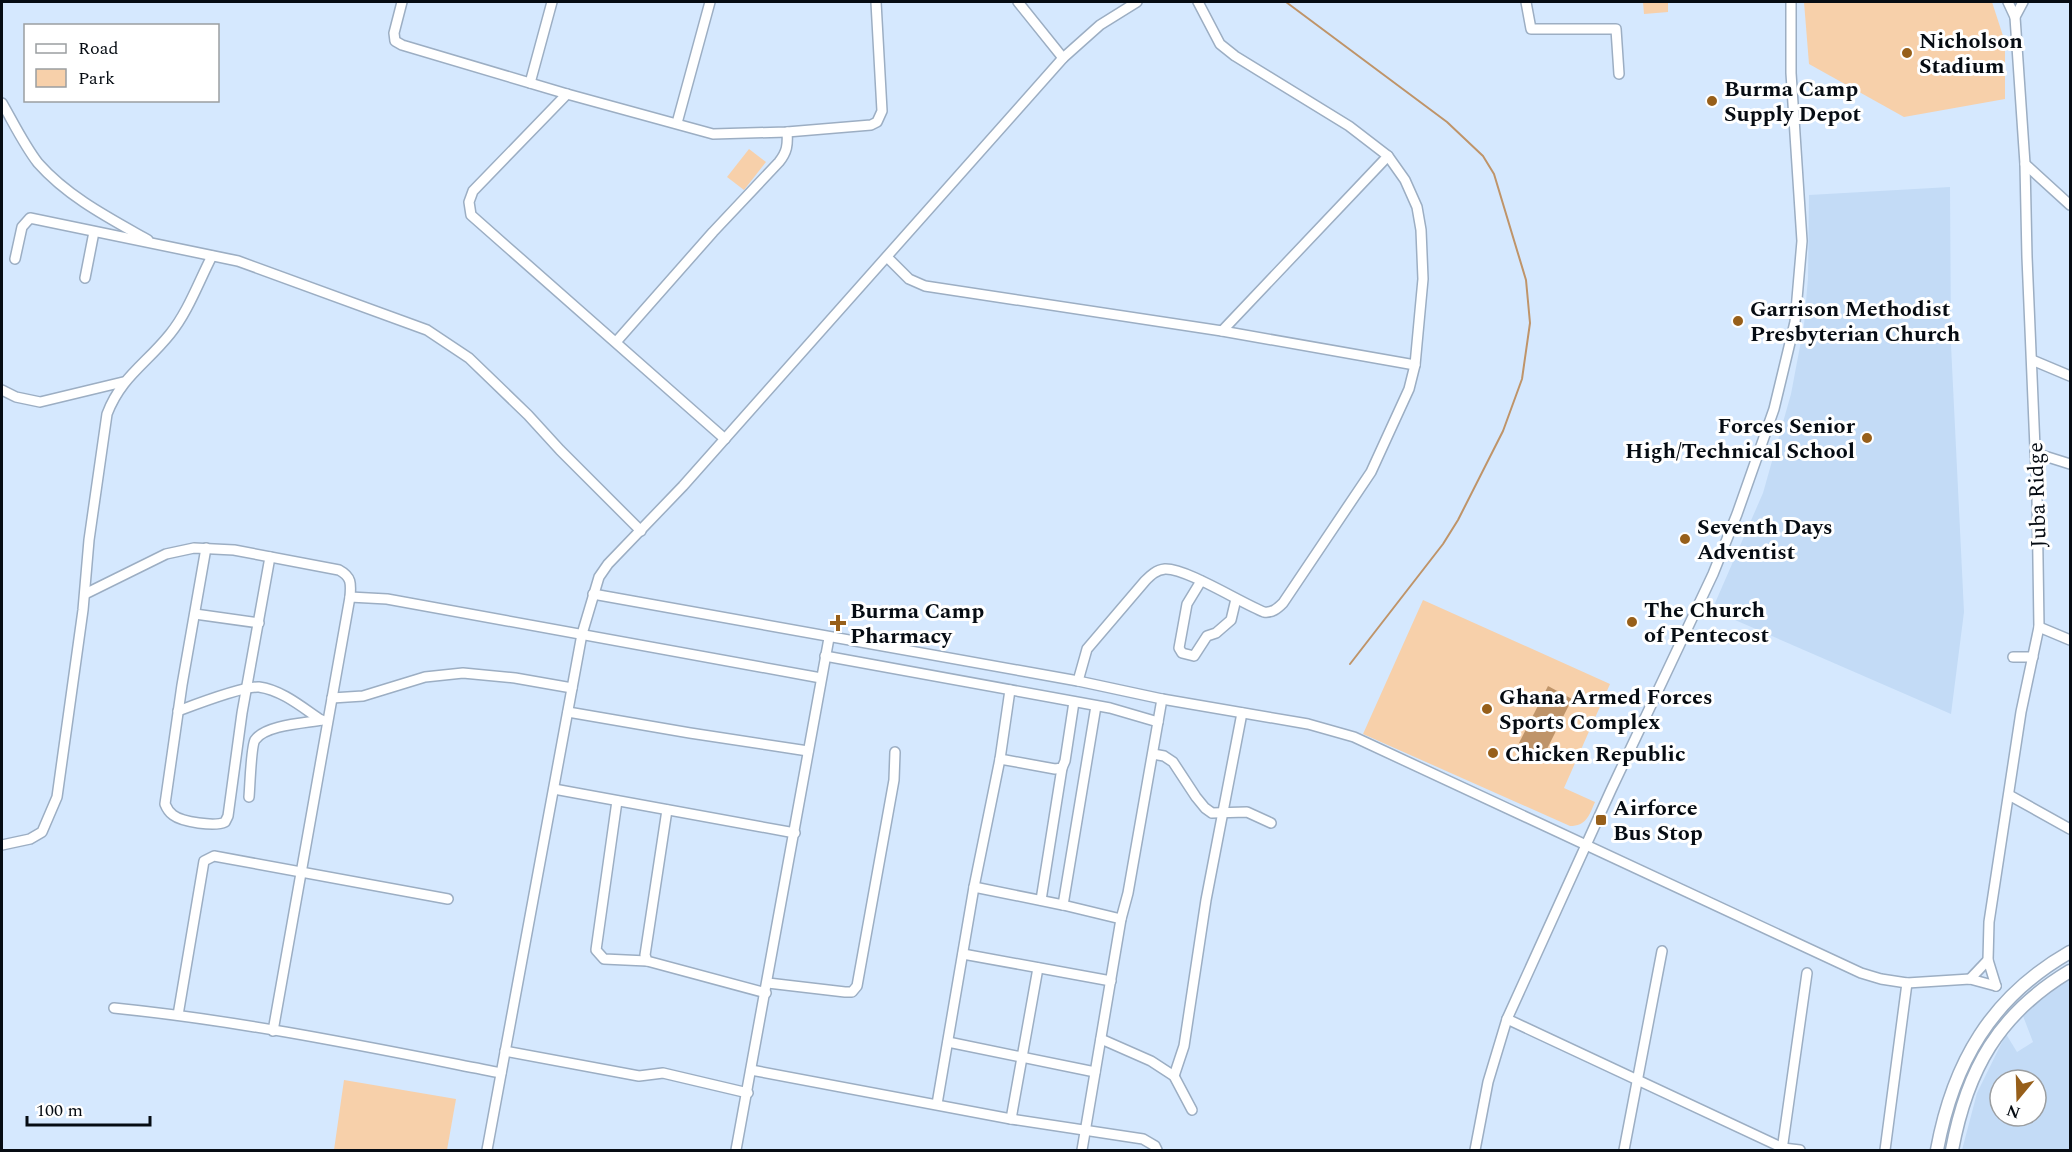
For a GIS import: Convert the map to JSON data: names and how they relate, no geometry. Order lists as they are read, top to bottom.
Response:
{
  "streets": {
    "street": ["Juba Ridge"]
  },
  "places": {
    "other": [
      "Nicholson Stadium",
      "Burma Camp Supply Depot",
      "Garrison Methodist Presbyterian Church",
      "Forces Senior High/Technical School",
      "Seventh Days Adventist",
      "The Church of Pentecost",
      "Ghana Armed Forces Sports Complex",
      "Chicken Republic"
    ],
    "health": ["Burma Camp Pharmacy"],
    "transit": ["Airforce Bus Stop"]
  },
  "legend": ["Road", "Park"],
  "scale_bar": "100 m",
  "north": "bottom"
}
